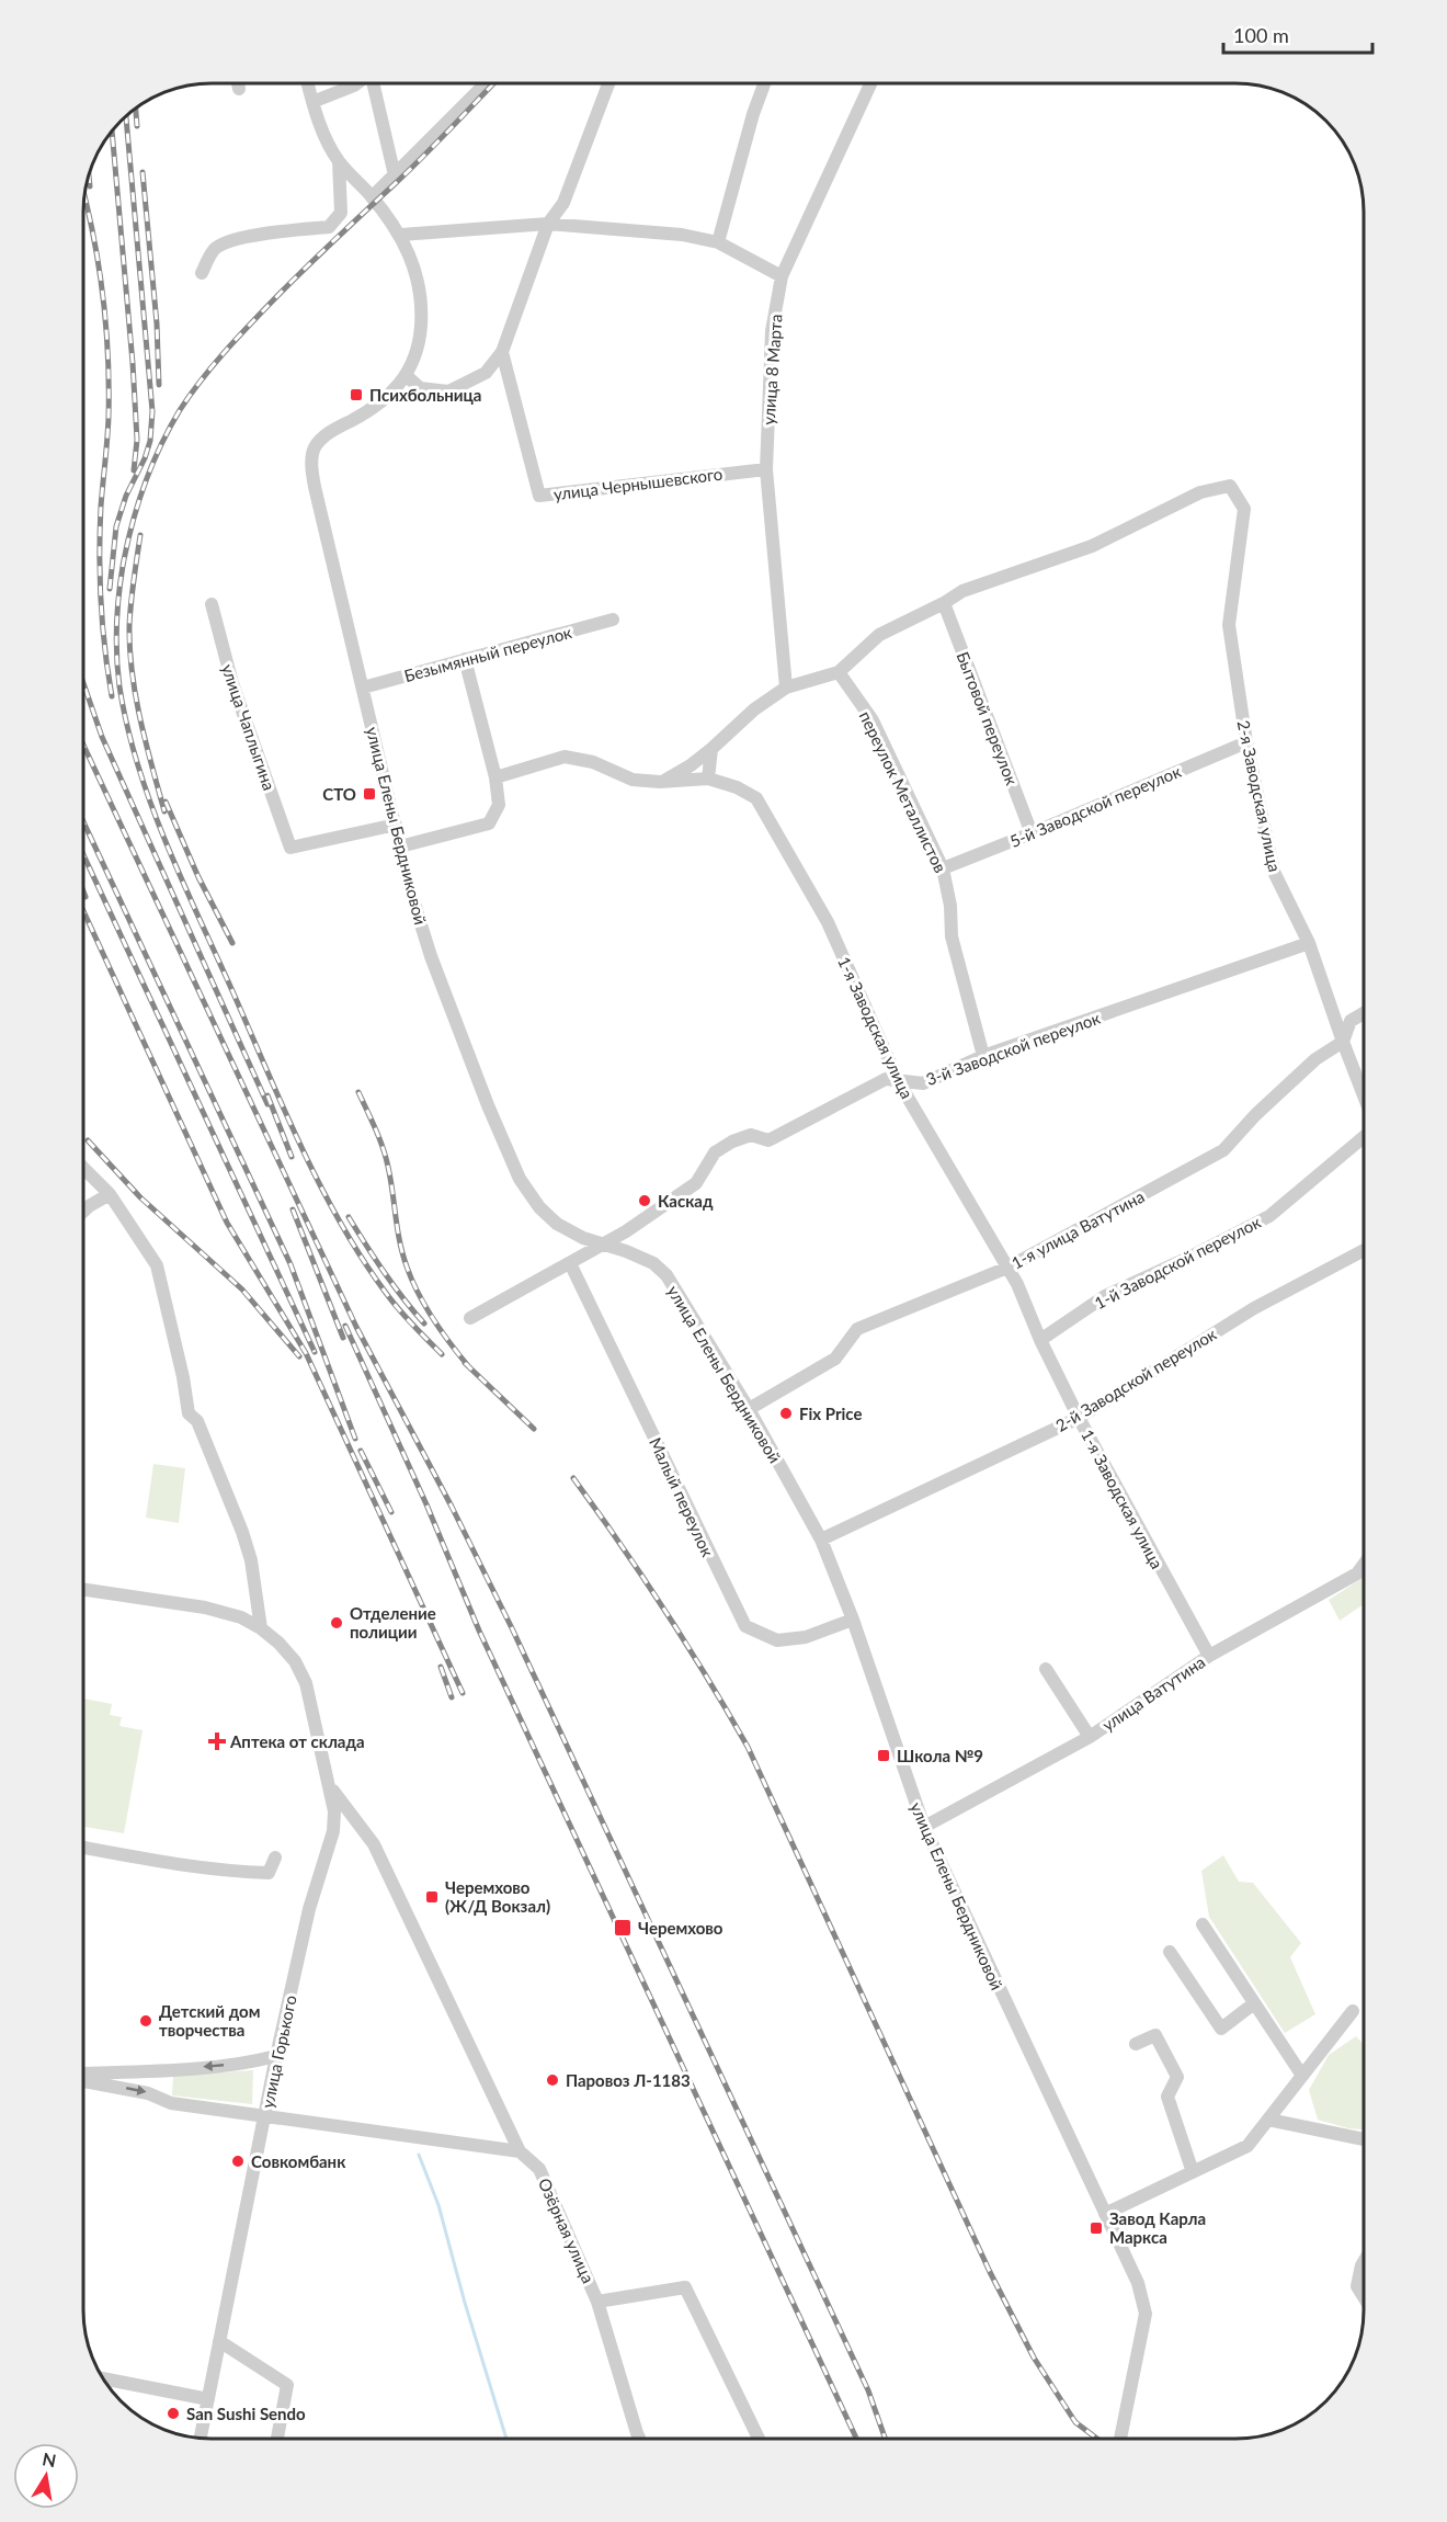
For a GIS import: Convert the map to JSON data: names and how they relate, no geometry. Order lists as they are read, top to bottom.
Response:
{
  "streets": {
    "street": [
      "улица 8 Марта",
      "улица Чернышевского",
      "Безымянный переулок",
      "Бытовой переулок",
      "улица Чаплыгина",
      "переулок Металлистов",
      "2-я Заводская улица",
      "5-й Заводской переулок",
      "улица Елены Бердниковой",
      "1-я Заводская улица",
      "3-й Заводской переулок",
      "1-я улица Ватутина",
      "1-й Заводской переулок",
      "2-й Заводской переулок",
      "Малый переулок",
      "улица Ватутина",
      "улица Горького",
      "Озёрная улица"
    ]
  },
  "crossings": [
    ["улица 8 Марта", "улица Чернышевского"],
    ["Безымянный переулок", "улица Елены Бердниковой"],
    ["Бытовой переулок", "2-я Заводская улица"],
    ["Бытовой переулок", "5-й Заводской переулок"],
    ["улица Чаплыгина", "улица Елены Бердниковой"],
    ["переулок Металлистов", "5-й Заводской переулок"],
    ["переулок Металлистов", "3-й Заводской переулок"],
    ["2-я Заводская улица", "5-й Заводской переулок"],
    ["2-я Заводская улица", "3-й Заводской переулок"],
    ["2-я Заводская улица", "1-я улица Ватутина"],
    ["улица Елены Бердниковой", "3-й Заводской переулок"],
    ["улица Елены Бердниковой", "1-я улица Ватутина"],
    ["улица Елены Бердниковой", "2-й Заводской переулок"],
    ["улица Елены Бердниковой", "Малый переулок"],
    ["улица Елены Бердниковой", "улица Ватутина"],
    ["1-я Заводская улица", "3-й Заводской переулок"],
    ["1-я Заводская улица", "1-я улица Ватутина"],
    ["1-я Заводская улица", "1-й Заводской переулок"],
    ["1-я Заводская улица", "2-й Заводской переулок"],
    ["1-я Заводская улица", "улица Ватутина"],
    ["3-й Заводской переулок", "Малый переулок"],
    ["улица Горького", "Озёрная улица"]
  ],
  "places": {
    "transit": [
      "Психбольница",
      "СТО",
      "Школа №9",
      "Черемхово (Ж/Д Вокзал)",
      "Черемхово",
      "Завод Карла Маркса"
    ],
    "other": [
      "Каскад",
      "Fix Price",
      "Отделение полиции",
      "Детский дом творчества",
      "Паровоз Л-1183",
      "Совкомбанк",
      "San Sushi Sendo"
    ],
    "health": ["Аптека от склада"]
  },
  "scale_bar": "100 m",
  "north": "top"
}
